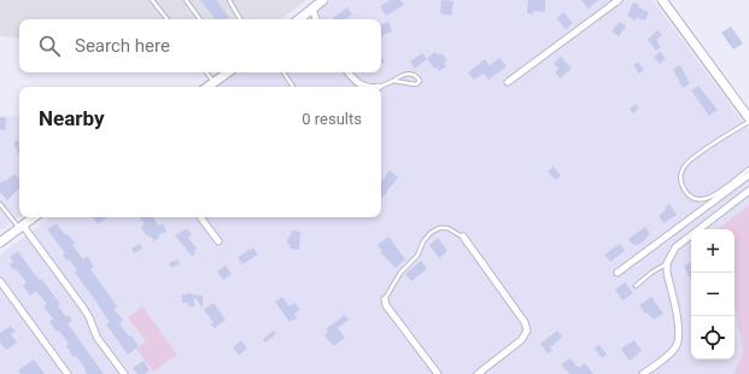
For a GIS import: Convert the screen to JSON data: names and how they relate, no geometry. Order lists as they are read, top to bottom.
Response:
{
  "page": {
    "search": "Search here",
    "heading": ["Nearby", "0 results"],
    "map_buttons": ["+", "−"]
  }
}
